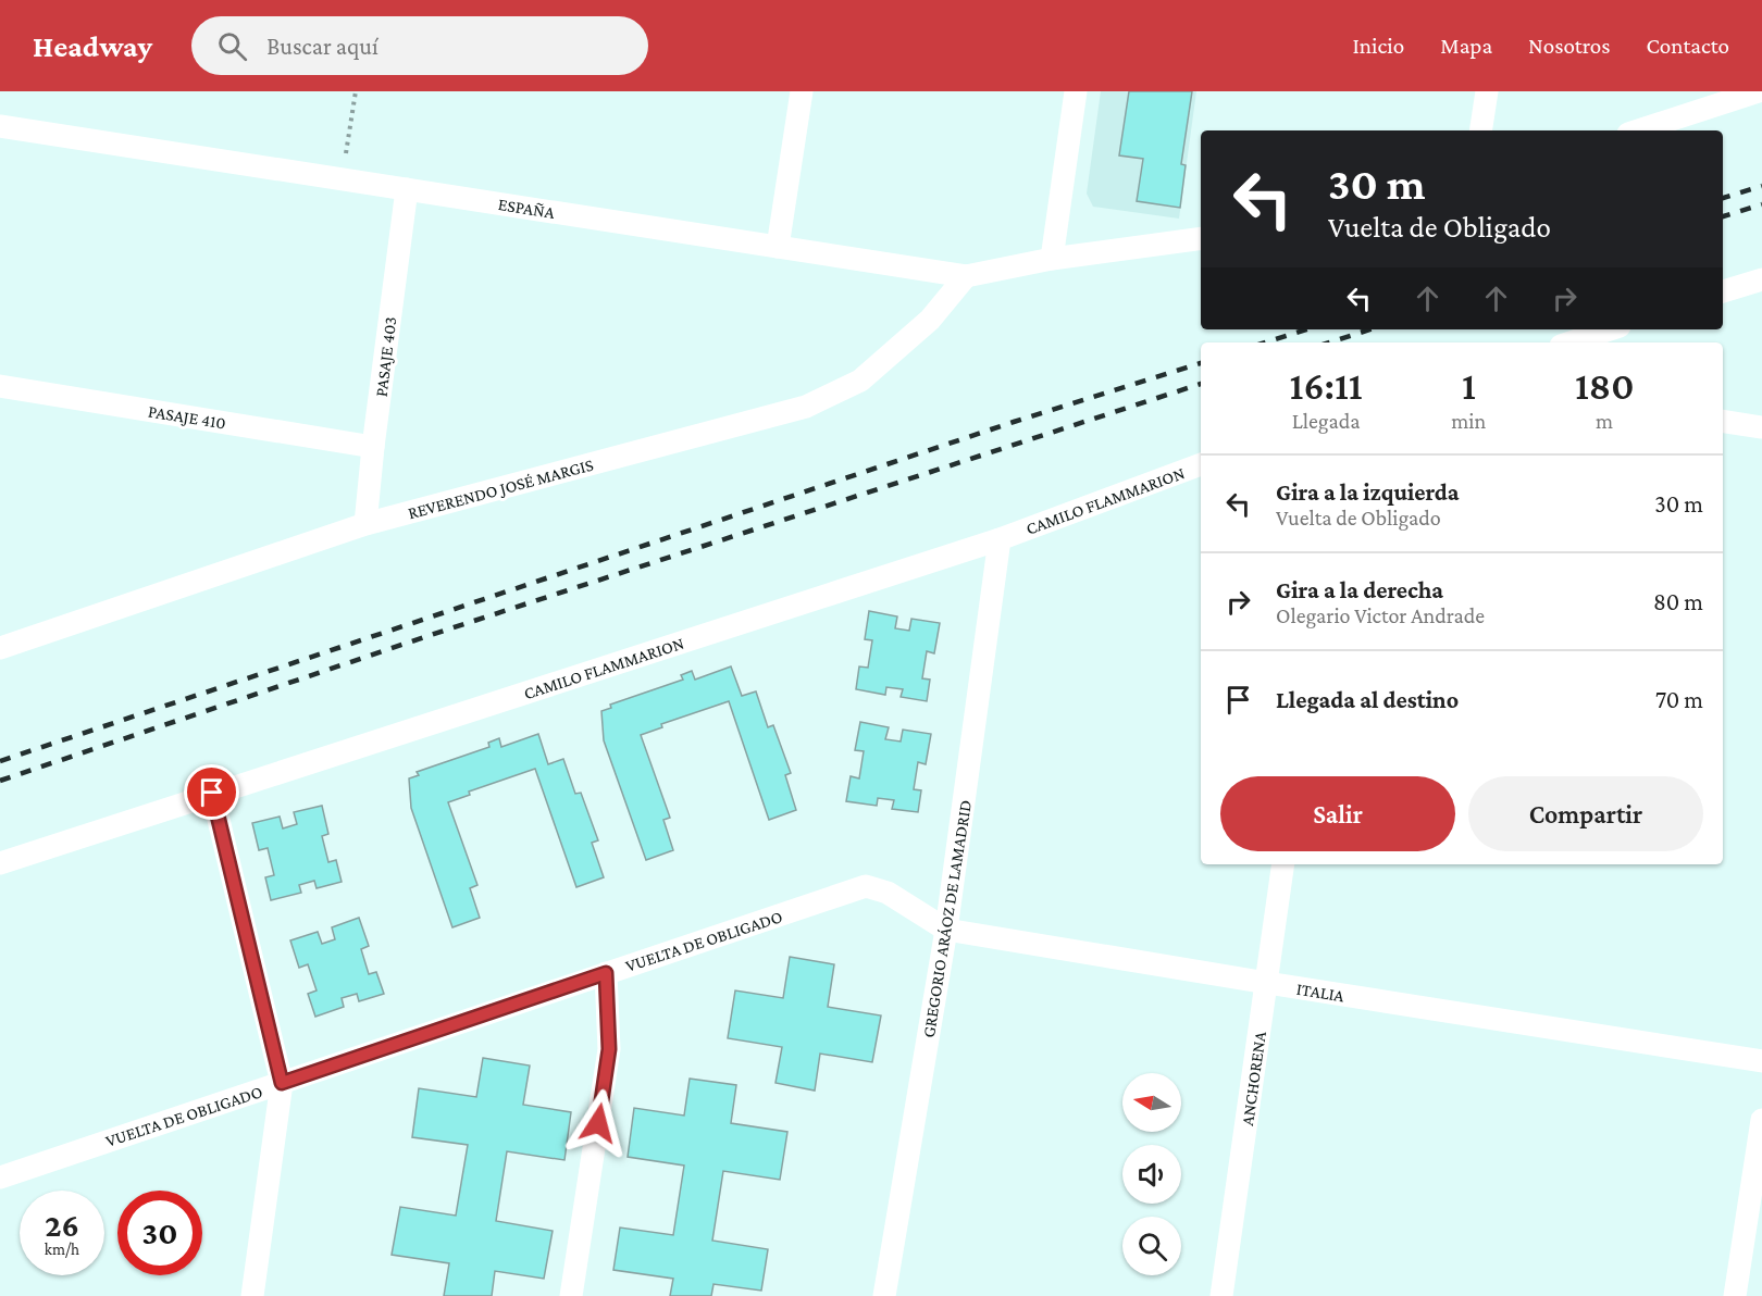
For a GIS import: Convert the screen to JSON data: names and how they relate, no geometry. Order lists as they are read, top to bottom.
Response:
{
  "streets": {
    "street": [
      "ESPAÑA",
      "PASAJE 403",
      "PASAJE 410",
      "REVERENDO JOSÉ MARGIS",
      "CAMILO FLAMMARION",
      "GREGORIO ARÁOZ DE LAMADRID",
      "VUELTA DE OBLIGADO",
      "ITALIA",
      "ANCHORENA"
    ]
  },
  "crossings": [
    ["ESPAÑA", "PASAJE 403"],
    ["ESPAÑA", "REVERENDO JOSÉ MARGIS"],
    ["PASAJE 403", "PASAJE 410"],
    ["PASAJE 403", "REVERENDO JOSÉ MARGIS"],
    ["CAMILO FLAMMARION", "GREGORIO ARÁOZ DE LAMADRID"],
    ["GREGORIO ARÁOZ DE LAMADRID", "ITALIA"],
    ["VUELTA DE OBLIGADO", "ITALIA"],
    ["ITALIA", "ANCHORENA"]
  ],
  "north": "left",
  "page": {
    "header": "Headway",
    "search": "Buscar aquí",
    "nav": [
      "Inicio",
      "Mapa",
      "Nosotros",
      "Contacto"
    ],
    "turn": ["30 m", "Vuelta de Obligado"],
    "eta": [
      "16:11",
      "Llegada",
      "1",
      "min",
      "180",
      "m"
    ],
    "list": [
      {
        "name": "Gira a la izquierda",
        "note": "Vuelta de Obligado",
        "value": "30 m"
      },
      {
        "name": "Gira a la derecha",
        "note": "Olegario Victor Andrade",
        "value": "80 m"
      },
      {
        "name": "Llegada al destino",
        "value": "70 m"
      }
    ],
    "buttons": ["Salir", "Compartir"],
    "speed": "26 km/h",
    "limit": "30"
  }
}
